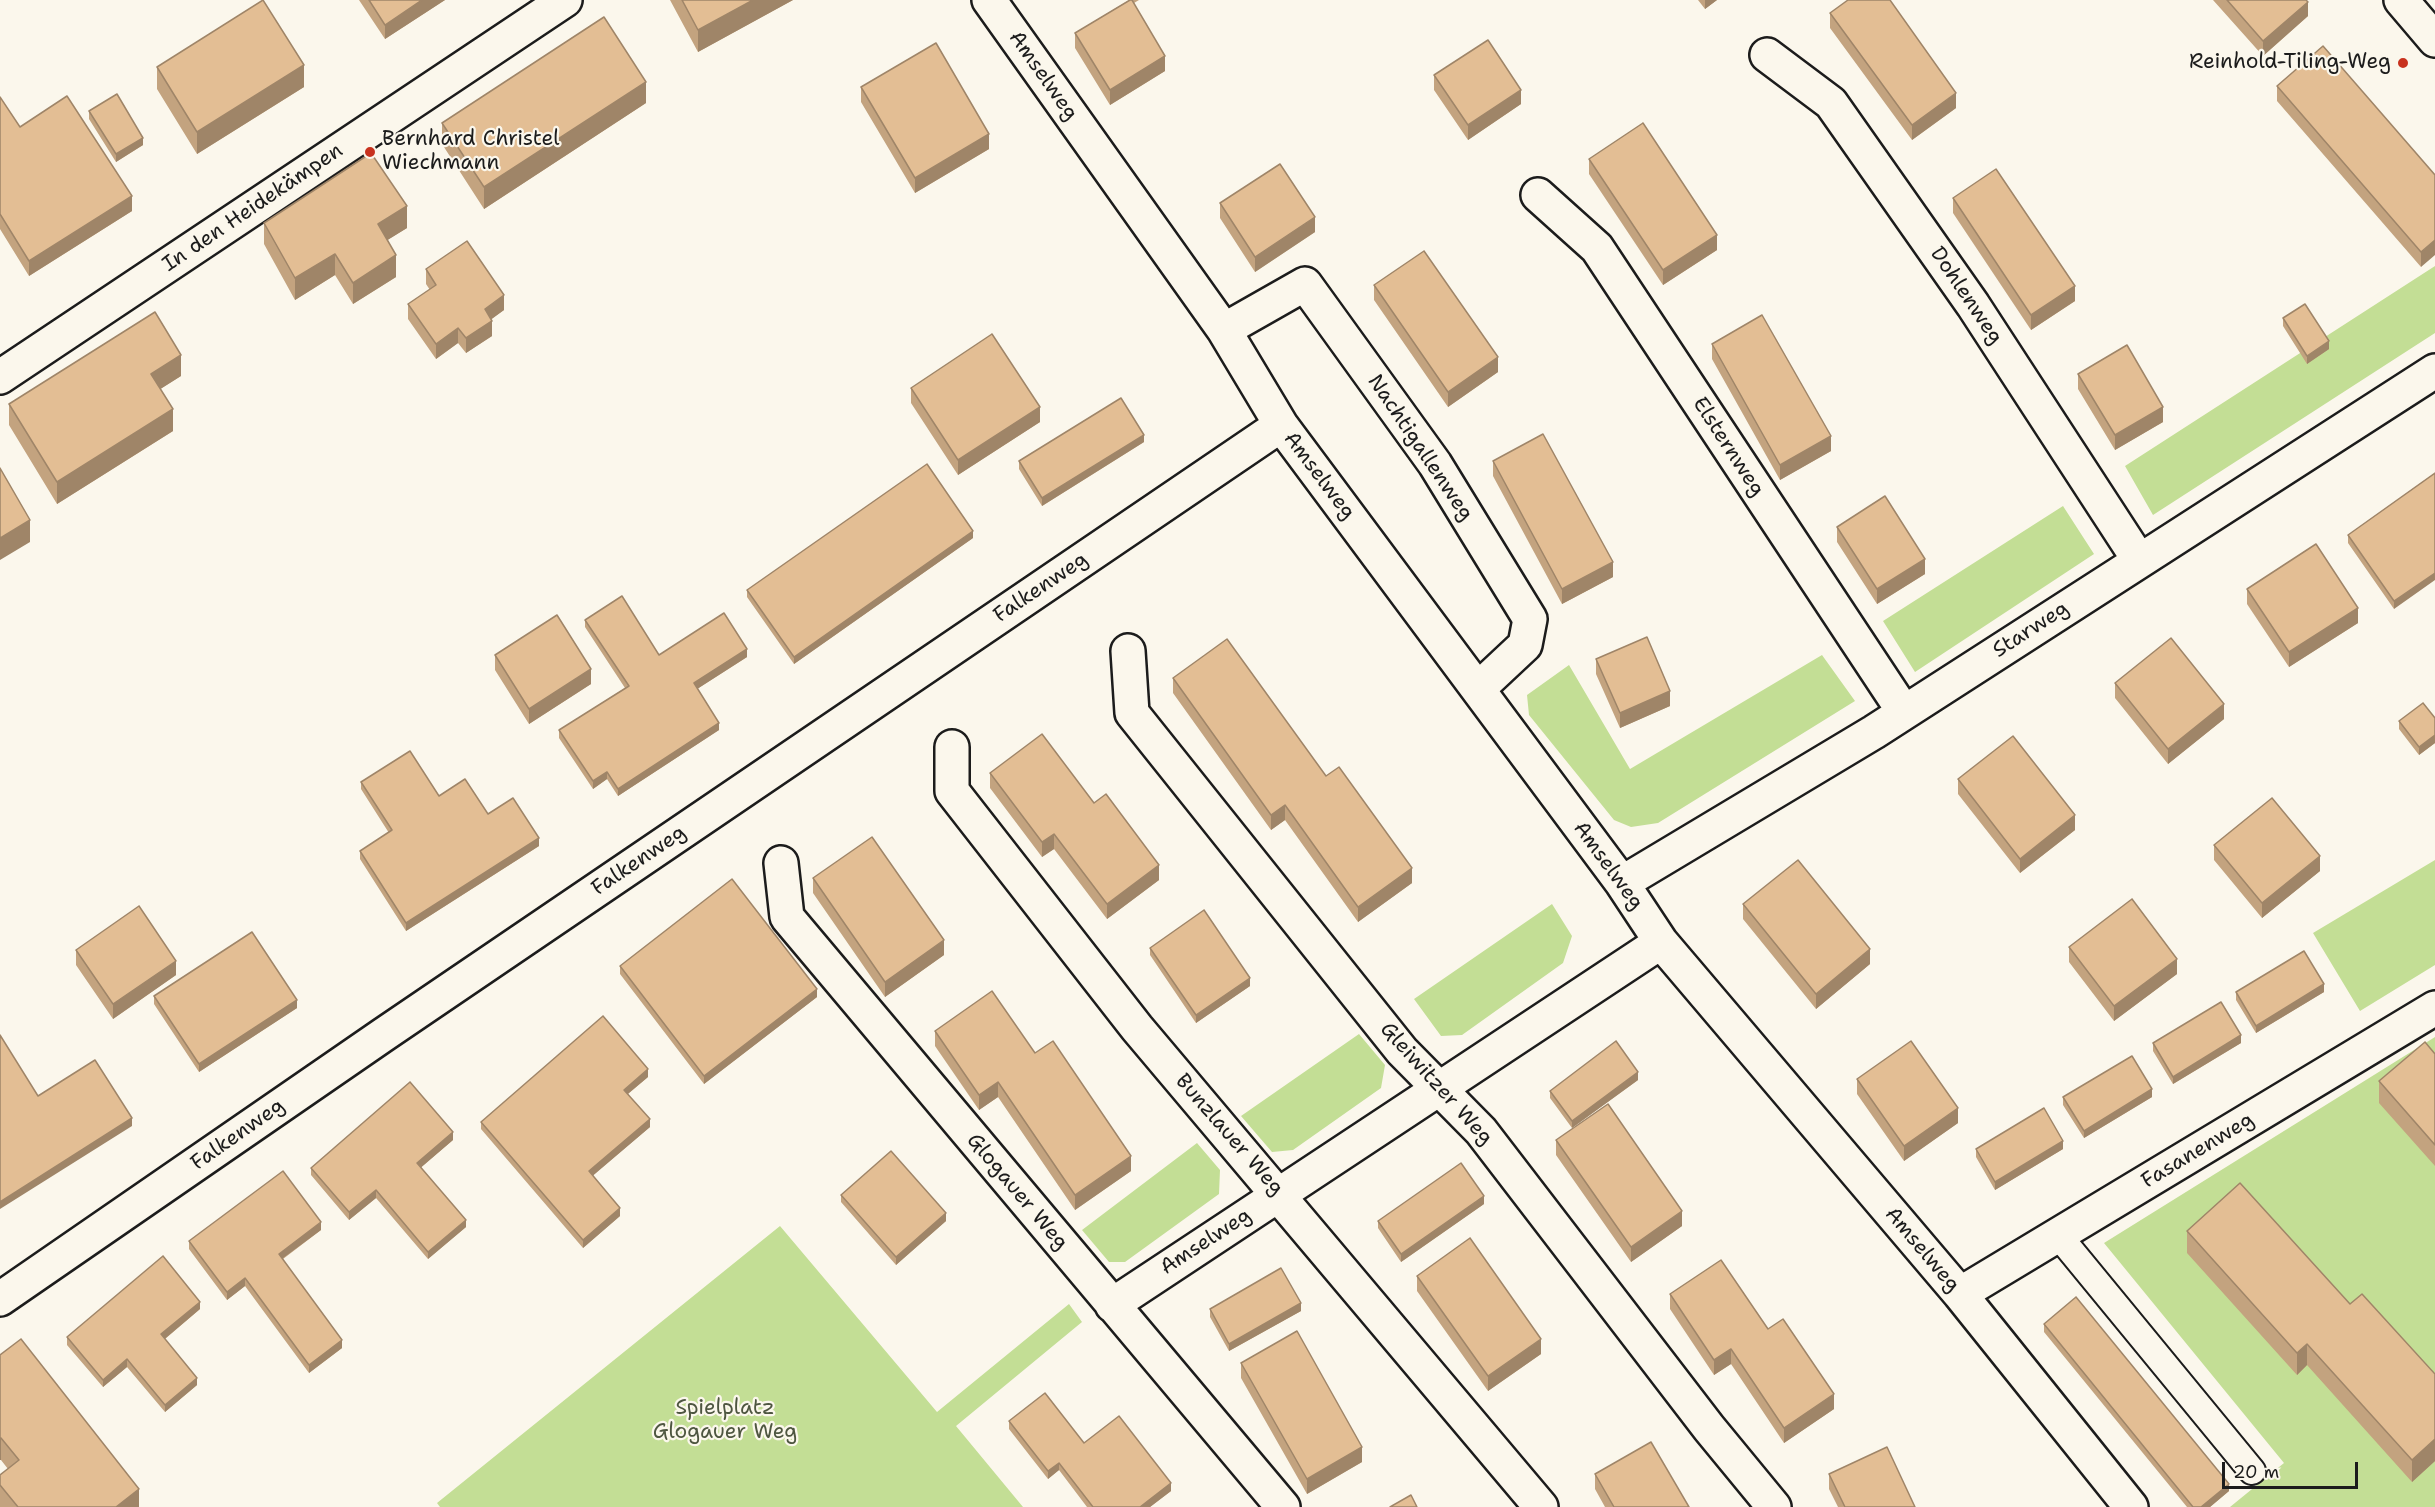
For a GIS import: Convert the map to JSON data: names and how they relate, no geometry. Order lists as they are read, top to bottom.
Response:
{
  "streets": {
    "street": [
      "Amselweg",
      "In den Heidekämpen",
      "Dohlenweg",
      "Elsternweg",
      "Nachtigallenweg",
      "Falkenweg",
      "Starweg",
      "Gleiwitzer Weg",
      "Bunzlauer Weg",
      "Fasanenweg",
      "Glogauer Weg"
    ]
  },
  "crossings": [
    ["Amselweg", "Nachtigallenweg"],
    ["Amselweg", "Falkenweg"],
    ["Amselweg", "Starweg"],
    ["Amselweg", "Gleiwitzer Weg"],
    ["Amselweg", "Bunzlauer Weg"],
    ["Amselweg", "Fasanenweg"],
    ["Amselweg", "Glogauer Weg"],
    ["Dohlenweg", "Starweg"],
    ["Elsternweg", "Starweg"]
  ],
  "parks": ["Spielplatz Glogauer Weg"],
  "places": ["Reinhold-Tiling-Weg", "Bernhard Christel Wiechmann"],
  "scale_bar": "20 m"
}
